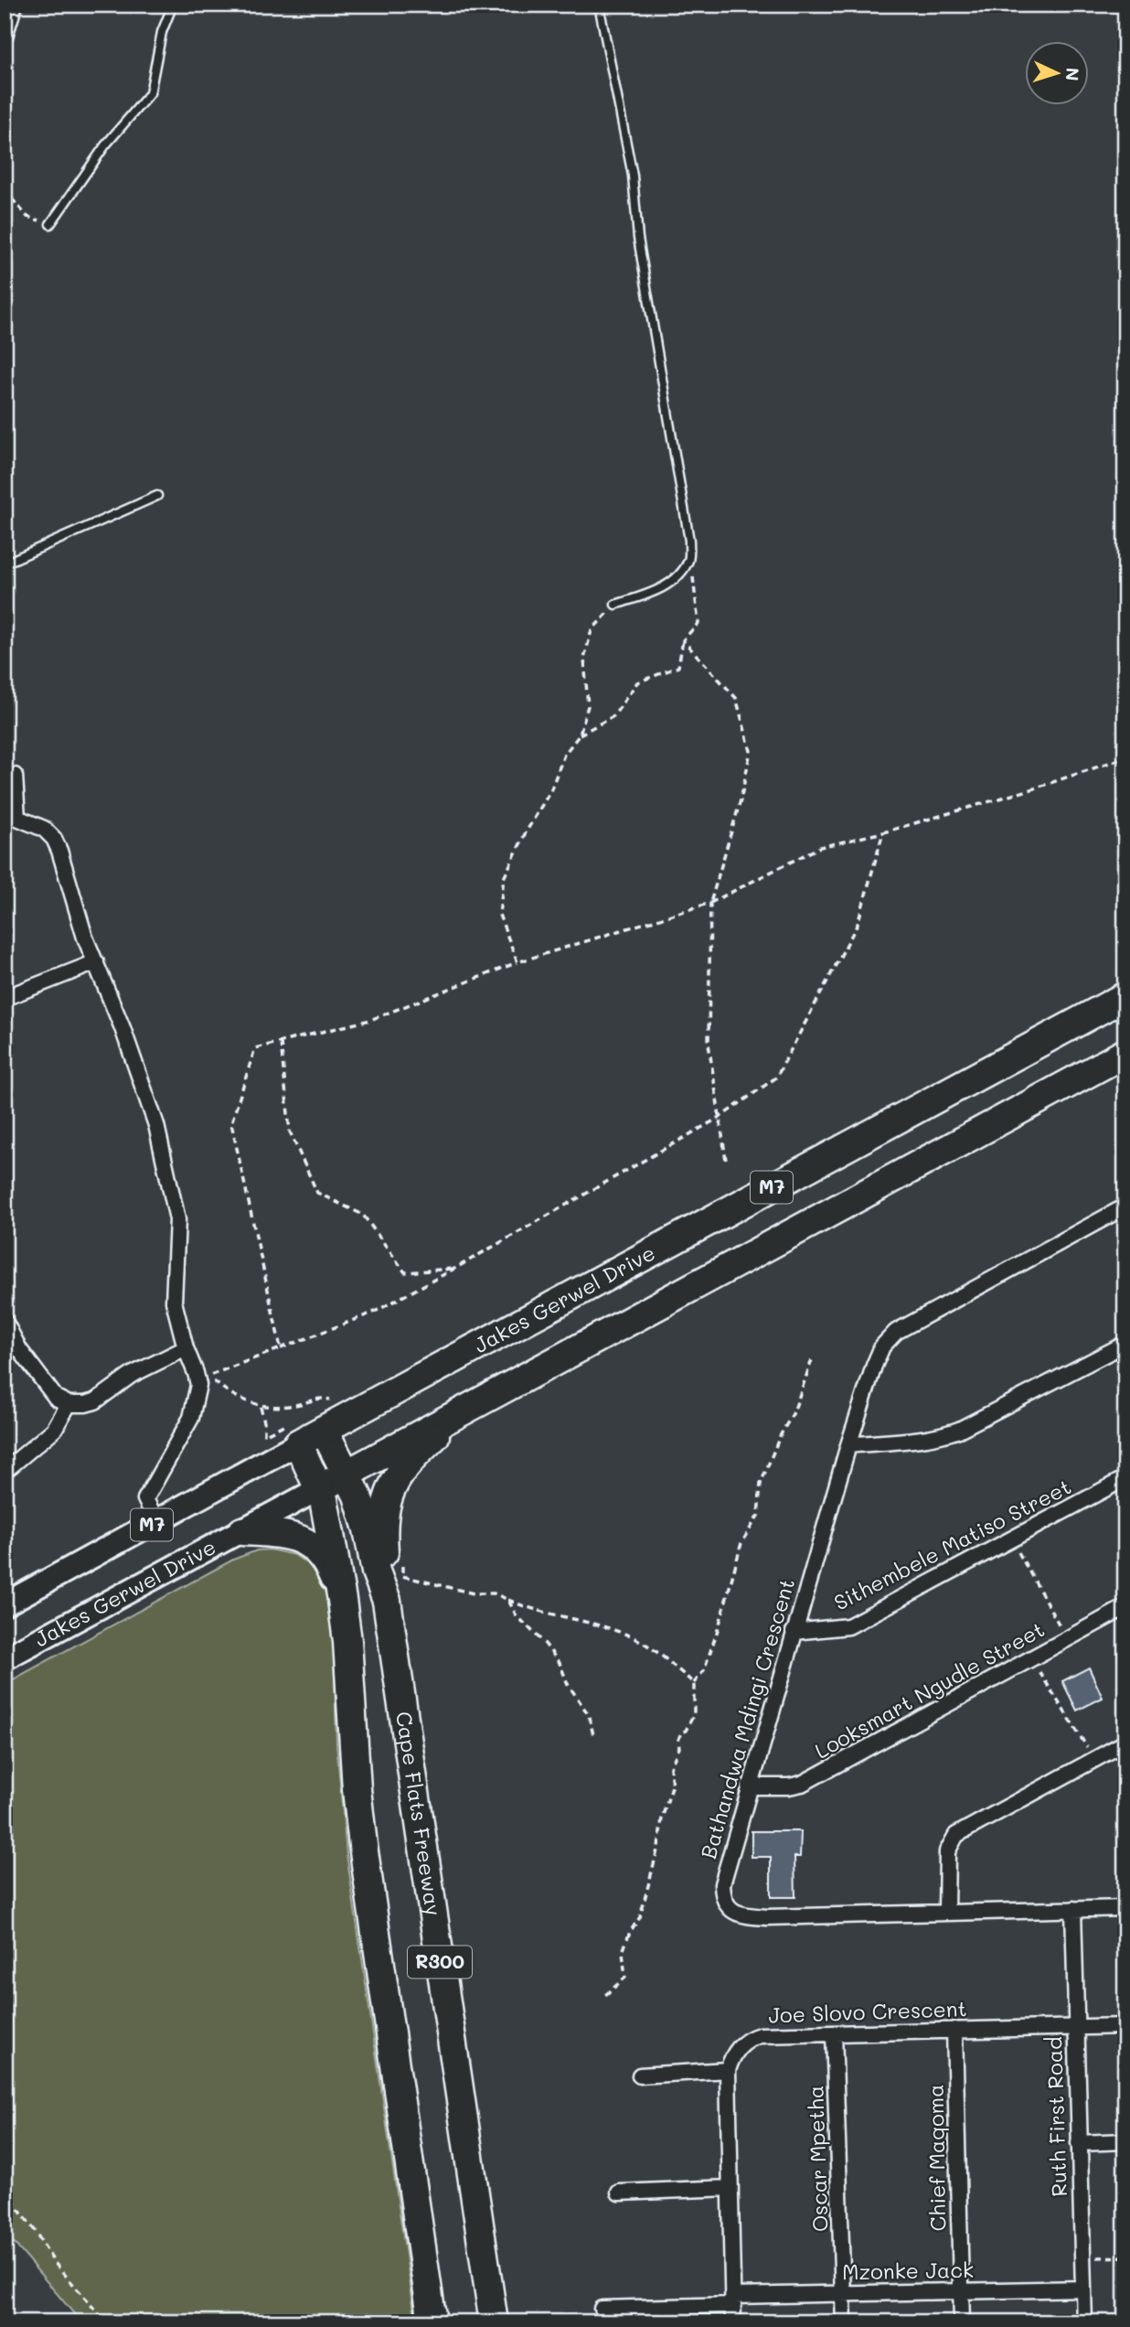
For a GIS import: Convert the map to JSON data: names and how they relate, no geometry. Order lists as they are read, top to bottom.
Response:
{
  "streets": {
    "highway": [
      "M7",
      "Jakes Gerwel Drive",
      "Cape Flats Freeway",
      "R300"
    ],
    "street": [
      "Sithembele Matiso Street",
      "Looksmart Ngudle Street",
      "Bathandwa Mdingi Crescent",
      "Joe Slovo Crescent",
      "Ruth First Road",
      "Chief Maqoma",
      "Oscar Mpetha",
      "Mzonke Jack"
    ]
  },
  "crossings": [
    ["Jakes Gerwel Drive", "Cape Flats Freeway"],
    ["Jakes Gerwel Drive", "R300"],
    ["Sithembele Matiso Street", "Bathandwa Mdingi Crescent"],
    ["Looksmart Ngudle Street", "Bathandwa Mdingi Crescent"],
    ["Bathandwa Mdingi Crescent", "Ruth First Road"],
    ["Joe Slovo Crescent", "Ruth First Road"],
    ["Joe Slovo Crescent", "Chief Maqoma"],
    ["Joe Slovo Crescent", "Oscar Mpetha"],
    ["Ruth First Road", "Mzonke Jack"],
    ["Chief Maqoma", "Mzonke Jack"],
    ["Oscar Mpetha", "Mzonke Jack"]
  ],
  "north": "right"
}
